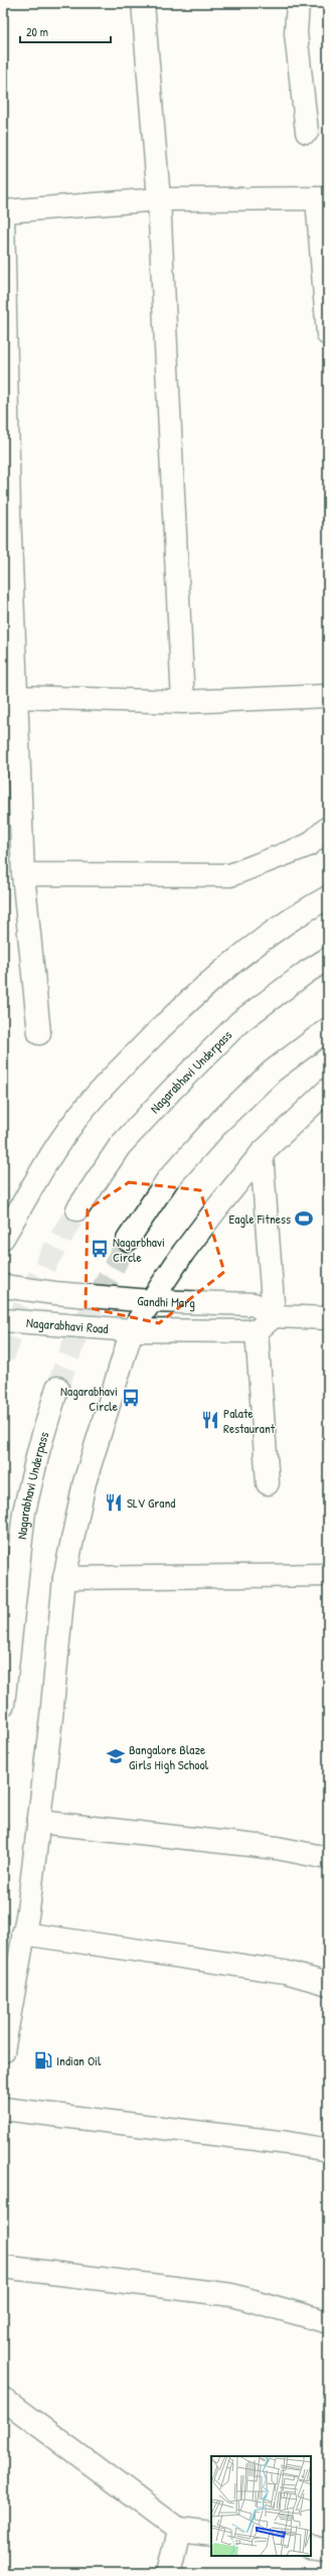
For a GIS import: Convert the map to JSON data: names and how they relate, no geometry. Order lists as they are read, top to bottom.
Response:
{
  "streets": {
    "main road": ["Nagarabhavi Underpass", "Gandhi Marg", "Nagarabhavi Road"]
  },
  "places": {
    "sports": ["Eagle Fitness"],
    "bus stop": ["Nagarbhavi Circle", "Nagarabhavi Circle"],
    "restaurant": ["Palate Restaurant", "SLV Grand"],
    "school or university": ["Bangalore Blaze Girls High School"],
    "fuel station": ["Indian Oil"]
  },
  "scale_bar": "20 m"
}
